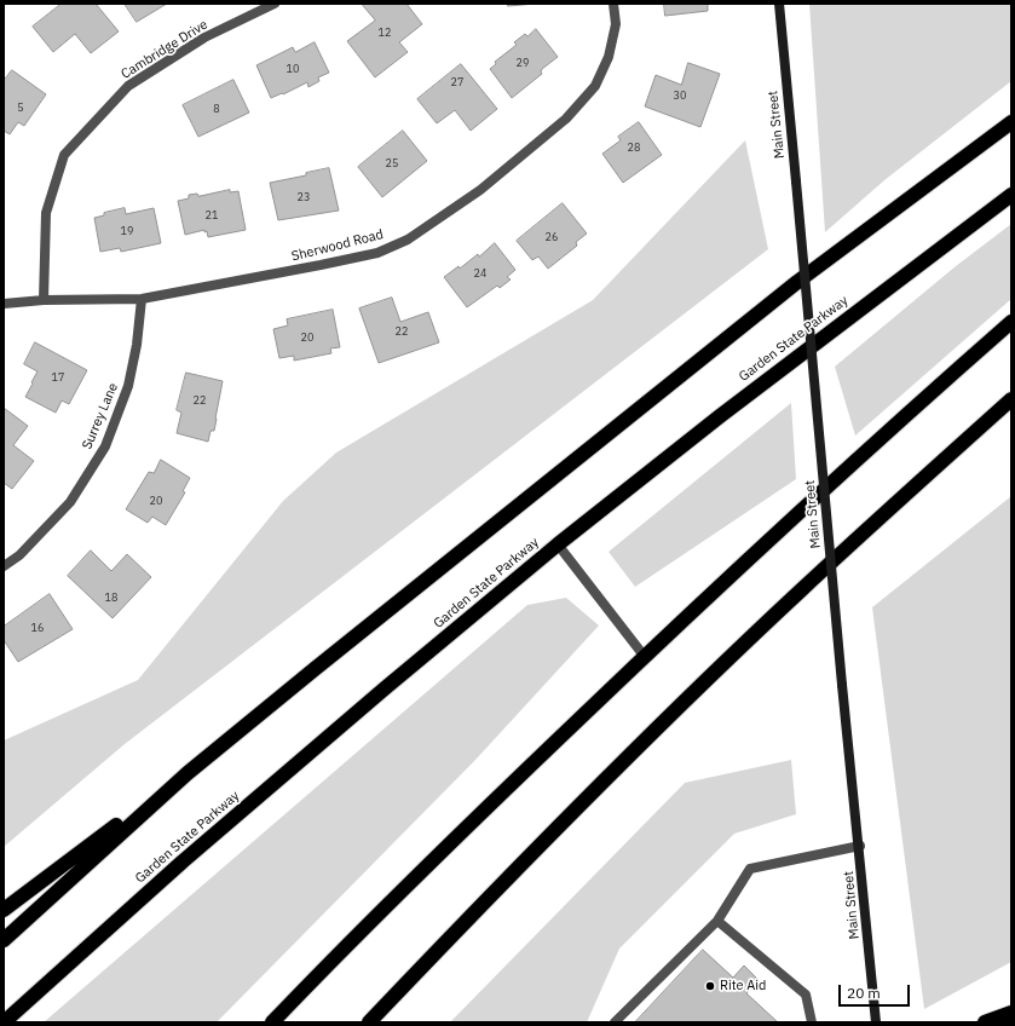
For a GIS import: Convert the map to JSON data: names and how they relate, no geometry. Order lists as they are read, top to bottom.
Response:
{
  "streets": {
    "highway": ["Garden State Parkway"],
    "main road": ["Main Street"],
    "street": ["Cambridge Drive", "Sherwood Road", "Surrey Lane"]
  },
  "crossings": [
    ["Cambridge Drive", "Sherwood Road"],
    ["Sherwood Road", "Surrey Lane"]
  ],
  "places": ["Rite Aid"],
  "house_numbers": [
    "12",
    "29",
    "10",
    "27",
    "30",
    "5",
    "8",
    "28",
    "25",
    "23",
    "21",
    "19",
    "26",
    "24",
    "22",
    "20",
    "17",
    "22",
    "20",
    "18",
    "16"
  ],
  "scale_bar": "20 m"
}
